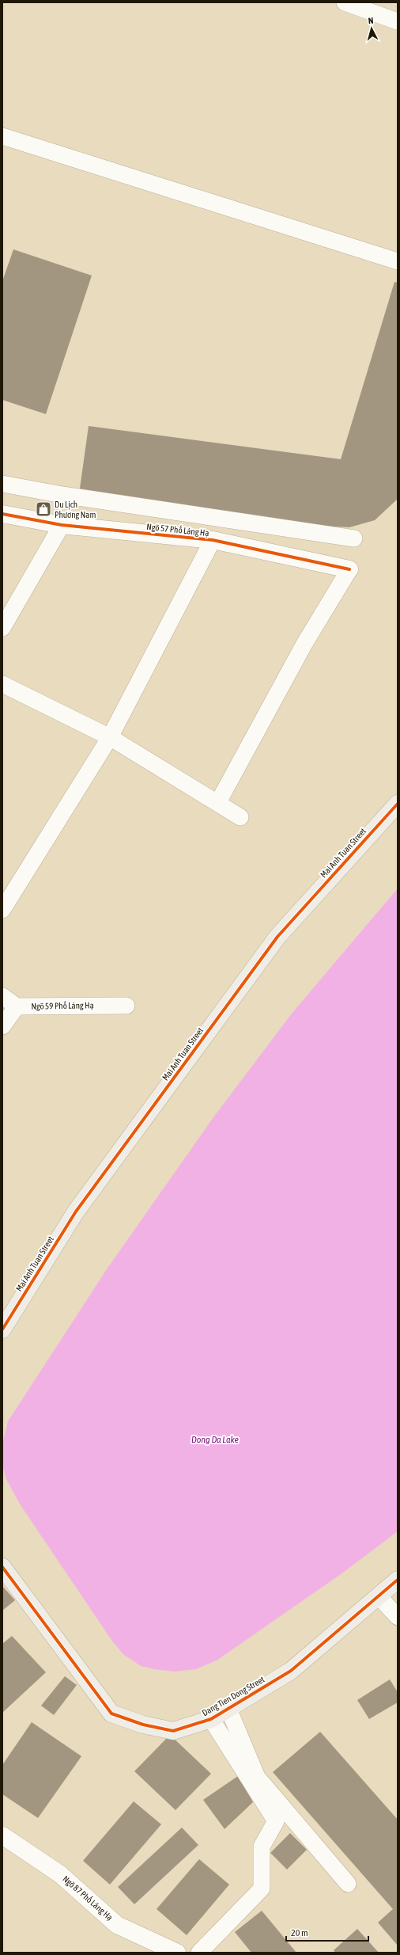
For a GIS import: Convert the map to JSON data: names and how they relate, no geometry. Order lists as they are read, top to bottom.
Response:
{
  "streets": {
    "street": [
      "Ngõ 57 Phố Láng Hạ",
      "Mai Anh Tuan Street",
      "Dang Tien Dong Street",
      "Ngõ 87 Phố Láng Hạ"
    ],
    "lane": ["Ngõ 59 Phố Láng Hạ"]
  },
  "water": ["Dong Da Lake"],
  "places": {
    "shop": ["Du Lịch Phương Nam"]
  },
  "scale_bar": "20 m",
  "north": "top"
}
